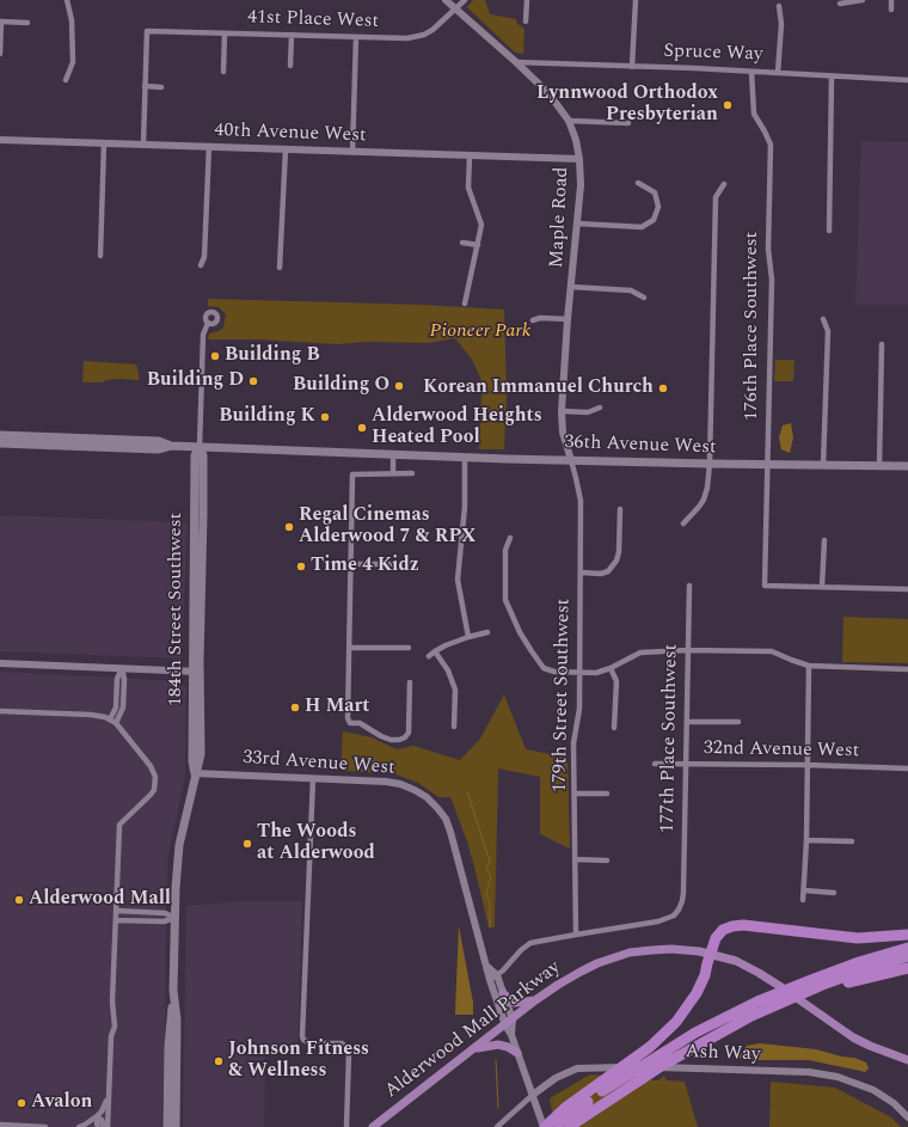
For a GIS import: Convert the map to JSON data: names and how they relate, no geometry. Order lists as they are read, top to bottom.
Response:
{
  "streets": {
    "main road": ["36th Avenue West", "184th Street Southwest", "Alderwood Mall Parkway"],
    "street": [
      "41st Place West",
      "Spruce Way",
      "40th Avenue West",
      "Maple Road",
      "176th Place Southwest",
      "179th Street Southwest",
      "177th Place Southwest",
      "32nd Avenue West",
      "33rd Avenue West",
      "Ash Way"
    ]
  },
  "crossings": [
    ["41st Place West", "Maple Road"],
    ["Spruce Way", "Maple Road"],
    ["Spruce Way", "176th Place Southwest"],
    ["40th Avenue West", "Maple Road"],
    ["Maple Road", "36th Avenue West"],
    ["Maple Road", "179th Street Southwest"],
    ["176th Place Southwest", "36th Avenue West"],
    ["36th Avenue West", "184th Street Southwest"],
    ["36th Avenue West", "179th Street Southwest"],
    ["184th Street Southwest", "33rd Avenue West"],
    ["179th Street Southwest", "177th Place Southwest"],
    ["177th Place Southwest", "32nd Avenue West"],
    ["33rd Avenue West", "Alderwood Mall Parkway"]
  ],
  "parks": ["Pioneer Park"],
  "places": [
    "Lynnwood Orthodox Presbyterian",
    "Building B",
    "Building D",
    "Building O",
    "Korean Immanuel Church",
    "Building K",
    "Alderwood Heights Heated Pool",
    "Regal Cinemas Alderwood 7 & RPX",
    "Time 4 Kidz",
    "H Mart",
    "The Woods at Alderwood",
    "Alderwood Mall",
    "Johnson Fitness & Wellness",
    "Avalon"
  ]
}
